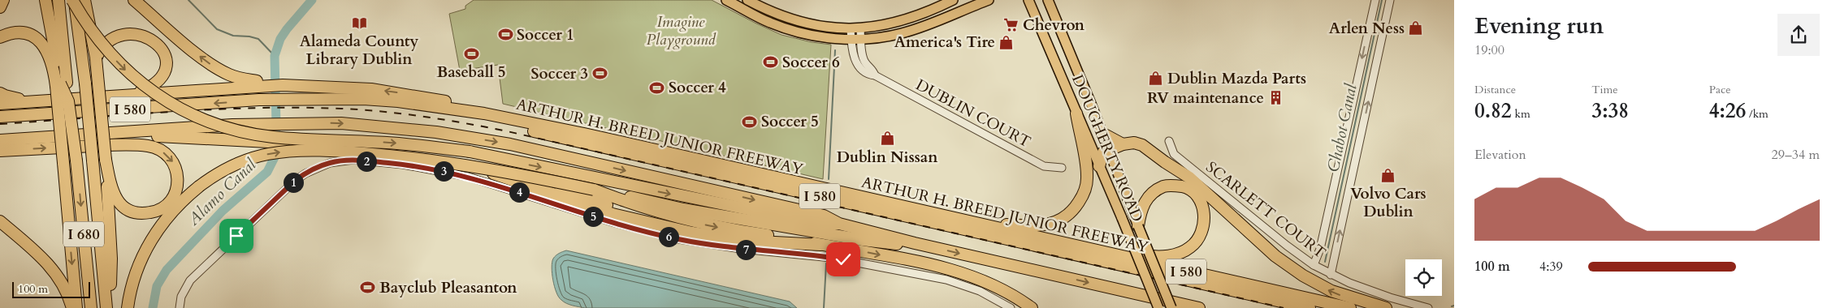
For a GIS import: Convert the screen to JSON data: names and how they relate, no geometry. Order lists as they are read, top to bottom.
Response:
{
  "streets": {
    "highway": ["I 580", "ARTHUR H. BREED JUNIOR FREEWAY", "I 680"],
    "main road": ["DOUGHERTY ROAD"],
    "street": ["DUBLIN COURT", "SCARLETT COURT"]
  },
  "crossings": [
    ["I 580", "ARTHUR H. BREED JUNIOR FREEWAY"],
    ["I 580", "DOUGHERTY ROAD"]
  ],
  "water": ["Chabot Canal", "Alamo Canal"],
  "parks": ["Imagine Playground"],
  "places": {
    "library": ["Alameda County Library Dublin"],
    "supermarket": ["Chevron"],
    "shop": [
      "Arlen Ness",
      "America's Tire",
      "Dublin Mazda Parts",
      "Dublin Nissan",
      "Volvo Cars Dublin"
    ],
    "sports": [
      "Soccer 1",
      "Baseball 5",
      "Soccer 6",
      "Soccer 3",
      "Soccer 4",
      "Soccer 5",
      "Bayclub Pleasanton"
    ],
    "building": ["RV maintenance"]
  },
  "scale_bar": "100 m",
  "page": {
    "heading": ["Evening run", "19:00"],
    "stats": [
      ["Distance", "0.82 km"],
      ["Time", "3:38"],
      ["Pace", "4:26 /km"]
    ],
    "chart": ["Elevation", "29–34 m"],
    "pins": [
      "2",
      "3",
      "1",
      "4",
      "5",
      "6",
      "7"
    ],
    "list": [
      {
        "name": "100 m",
        "note": "4:39"
      }
    ],
    "scale": "100 m"
  }
}
